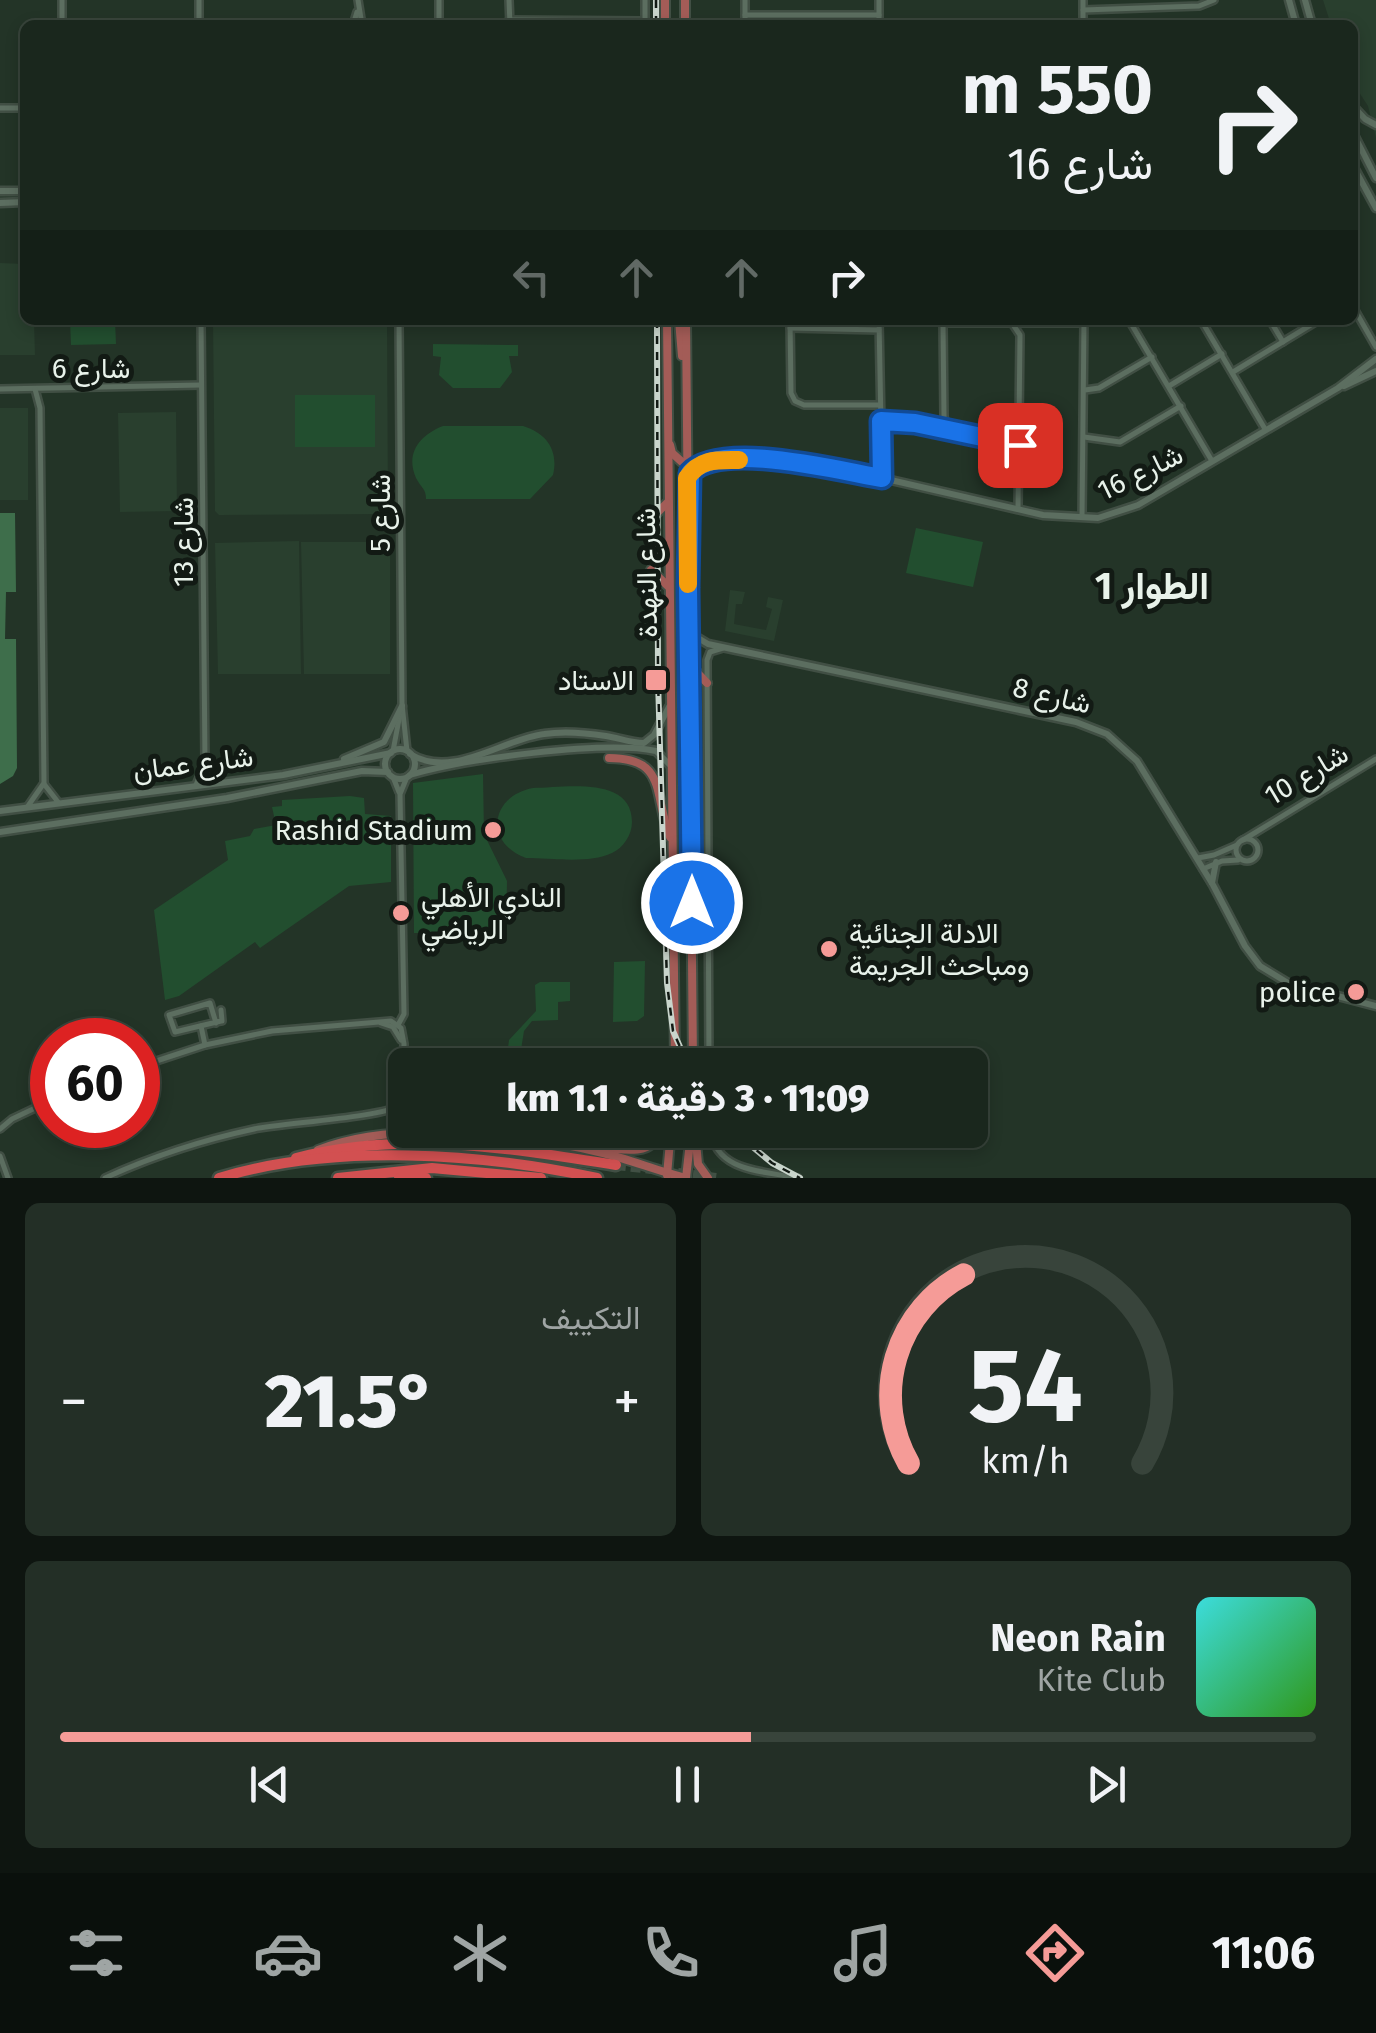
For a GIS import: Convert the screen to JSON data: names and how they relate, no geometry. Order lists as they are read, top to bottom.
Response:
{
  "streets": {
    "main road": ["شارع النهدة"],
    "street": [
      "شارع 6",
      "شارع 16",
      "شارع 5",
      "شارع 13",
      "شارع 8",
      "شارع عمان",
      "شارع 10"
    ]
  },
  "crossings": [
    ["شارع 6", "شارع 13"],
    ["شارع 5", "شارع عمان"],
    ["شارع 13", "شارع عمان"],
    ["شارع النهدة", "شارع 8"],
    ["شارع 8", "شارع 10"]
  ],
  "districts": ["الطوار 1"],
  "places": {
    "transit": ["الاستاد"],
    "other": [
      "Rashid Stadium",
      "النادي الأهلي الرياضي",
      "الادلة الجنائية ومباحث الجريمة",
      "police"
    ]
  },
  "page": {
    "turn": ["550 m", "شارع 16"],
    "limit": "60",
    "trip": "11:09 · 3 دقيقة · 1.1 km",
    "tile": "التكييف",
    "heat": ["−", "21.5°", "+"],
    "song": ["Neon Rain", "Kite Club"],
    "tabs": "11:06",
    "gauge": ["54", "km/h"]
  }
}
